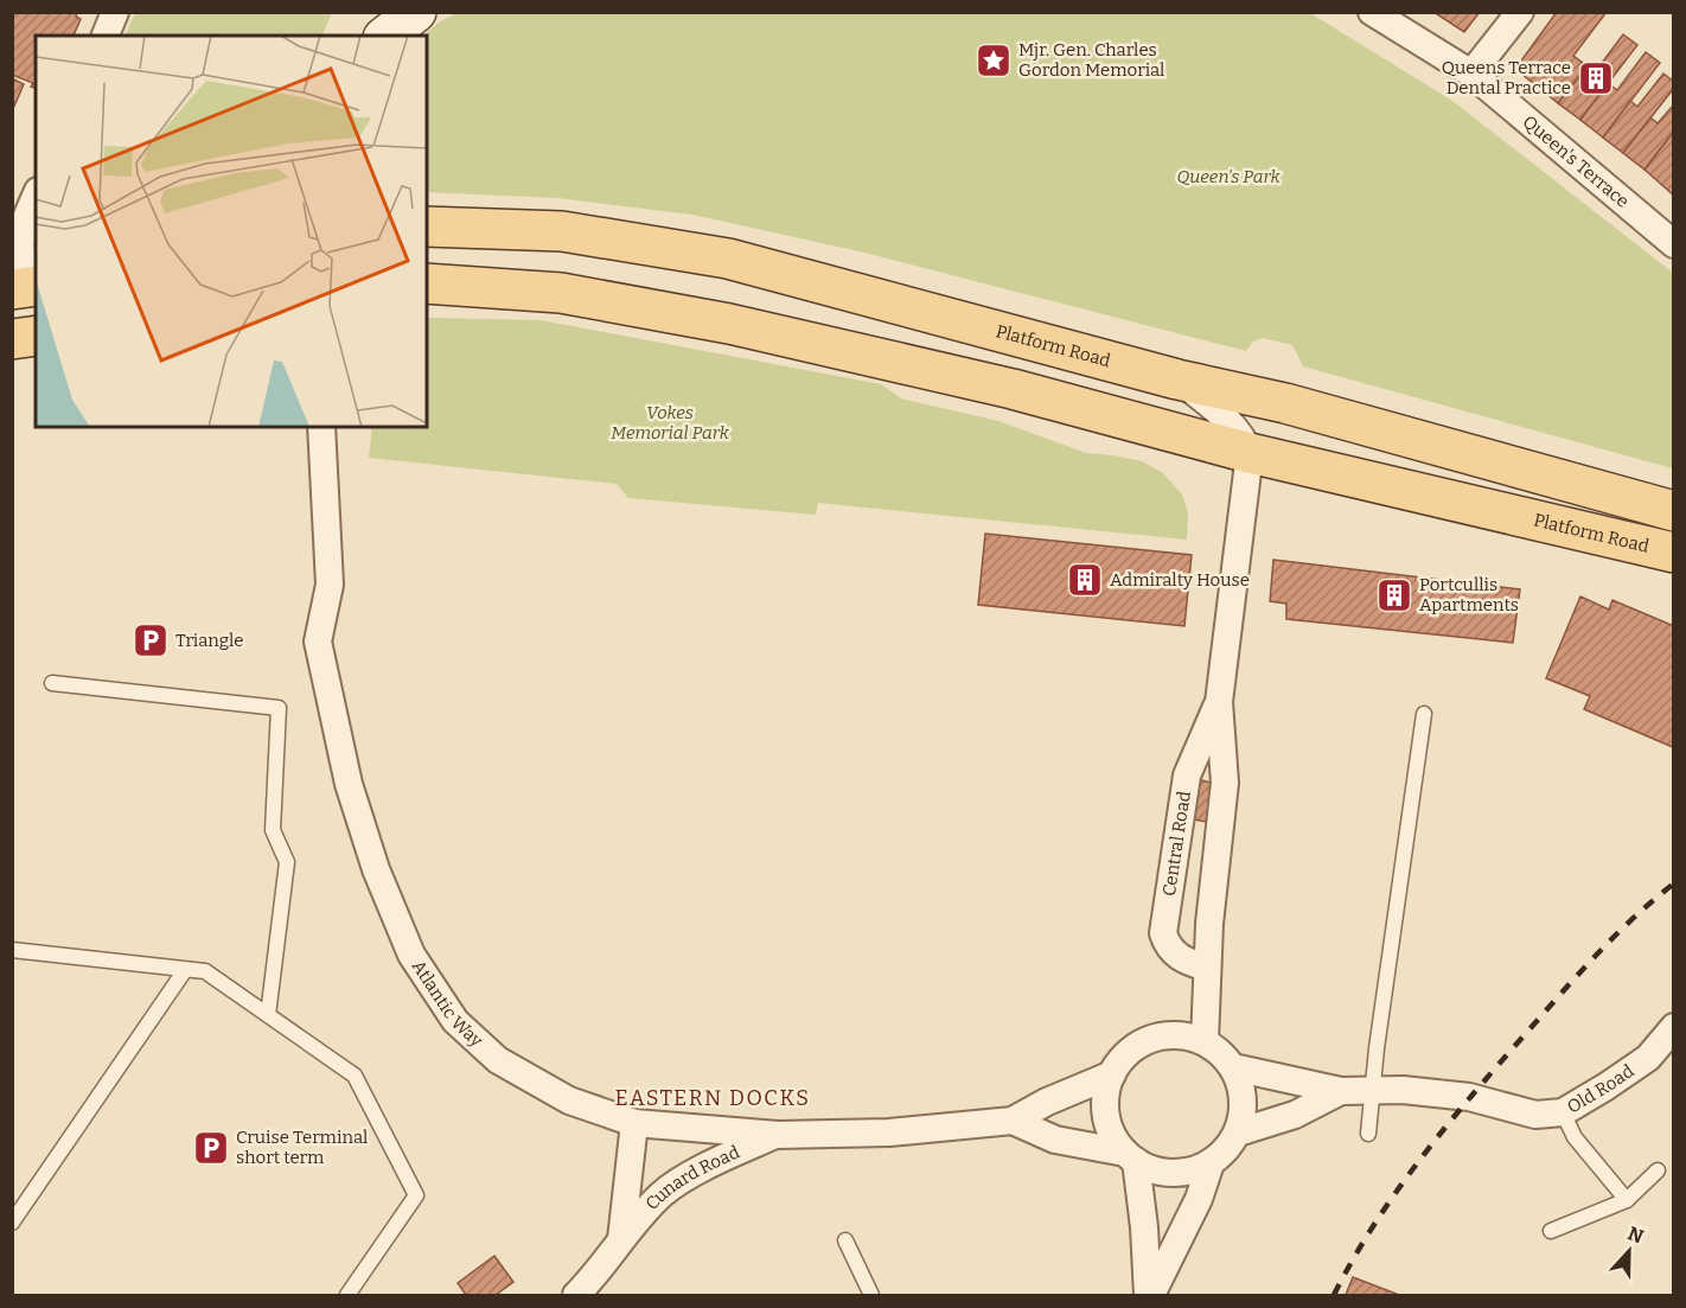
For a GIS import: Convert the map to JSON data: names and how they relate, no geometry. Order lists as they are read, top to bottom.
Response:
{
  "streets": {
    "main road": ["Platform Road"],
    "street": [
      "Queen's Terrace",
      "Central Road",
      "Atlantic Way",
      "Old Road",
      "Cunard Road"
    ]
  },
  "crossings": [
    ["Platform Road", "Central Road"],
    ["Central Road", "Atlantic Way"],
    ["Atlantic Way", "Cunard Road"]
  ],
  "districts": ["EASTERN DOCKS"],
  "parks": ["Queen's Park", "Vokes Memorial Park"],
  "places": {
    "place": ["Mjr. Gen. Charles Gordon Memorial"],
    "building": ["Queens Terrace Dental Practice", "Admiralty House", "Portcullis Apartments"],
    "parking": ["Triangle", "Cruise Terminal short term"]
  },
  "north": "top"
}
